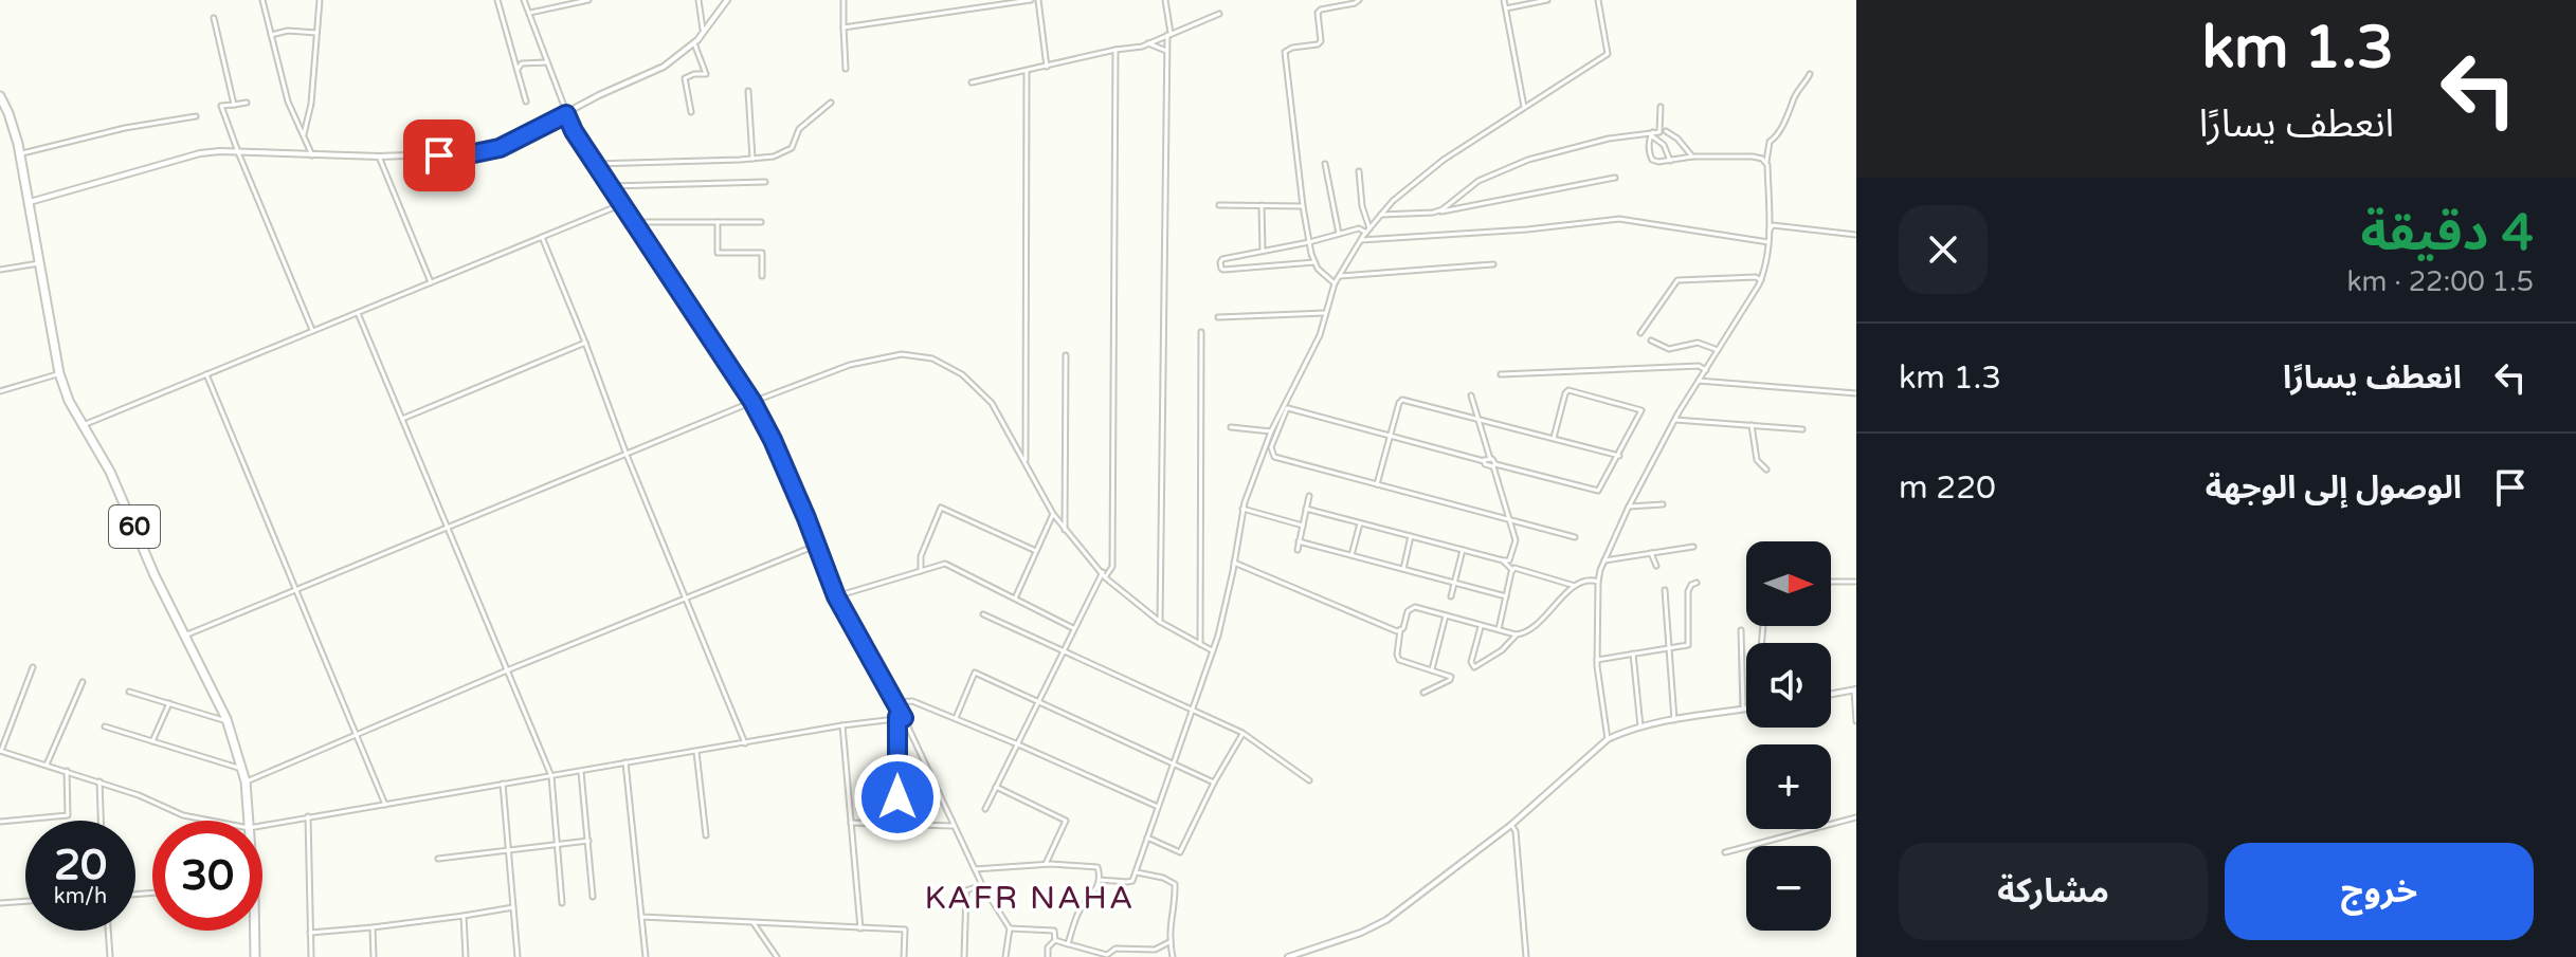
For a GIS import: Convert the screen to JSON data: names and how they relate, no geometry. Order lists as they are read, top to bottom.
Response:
{
  "streets": {
    "highway": ["60"]
  },
  "districts": ["KAFR NAHA"],
  "north": "right",
  "page": {
    "turn": ["1.3 km", "انعطف يسارًا"],
    "heading": ["4 دقيقة", "1.5 km · 22:00"],
    "list": [
      {
        "name": "انعطف يسارًا",
        "value": "1.3 km"
      },
      {
        "name": "الوصول إلى الوجهة",
        "value": "220 m"
      }
    ],
    "map_buttons": ["+", "−"],
    "speed": "20 km/h",
    "limit": "30",
    "buttons": ["خروج", "مشاركة"]
  }
}
